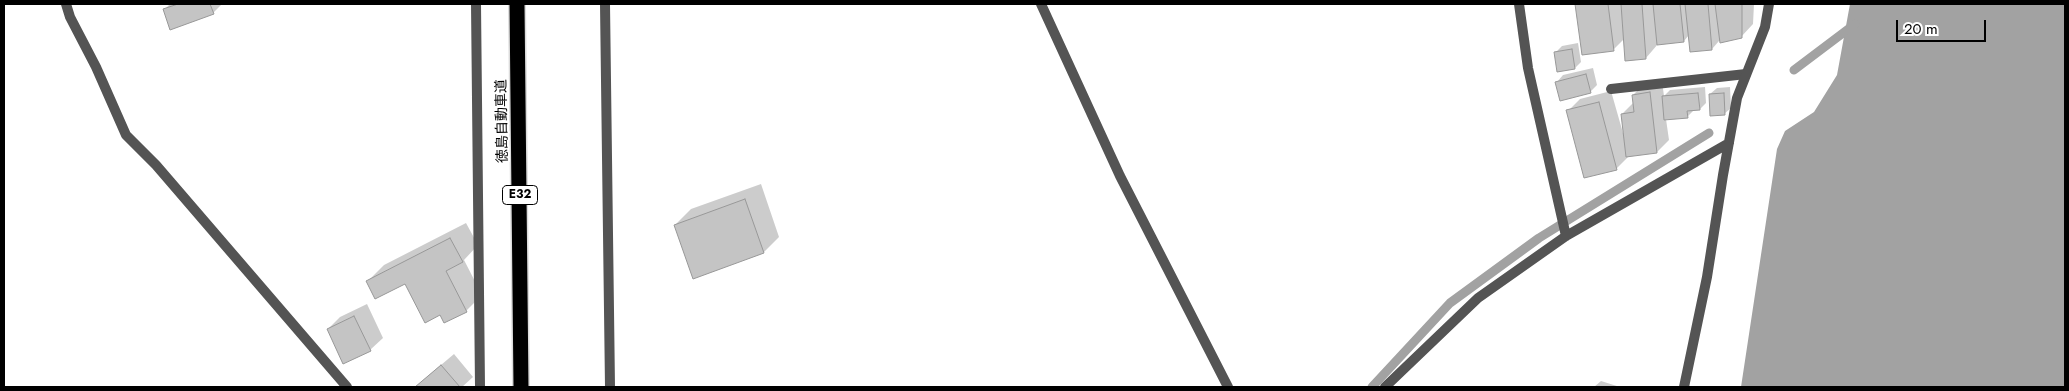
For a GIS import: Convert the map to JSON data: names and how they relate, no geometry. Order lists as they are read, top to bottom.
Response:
{
  "streets": {
    "highway": ["徳島自動車道", "E32"]
  },
  "scale_bar": "20 m"
}
